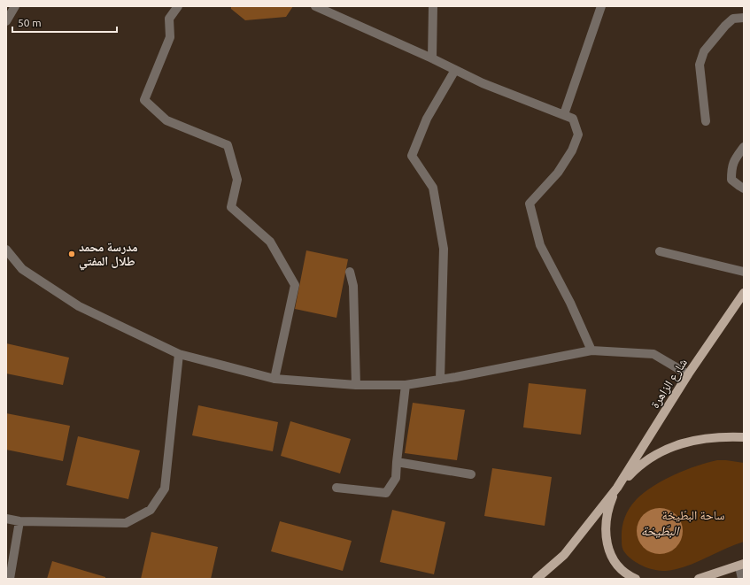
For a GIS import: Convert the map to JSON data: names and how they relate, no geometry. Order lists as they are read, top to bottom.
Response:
{
  "streets": {
    "main road": ["شارع الزاهرة"]
  },
  "water": ["البطّيخة"],
  "parks": ["ساحة البطّيخة"],
  "places": ["مدرسة محمد طلال المفتي"],
  "scale_bar": "50 m"
}
